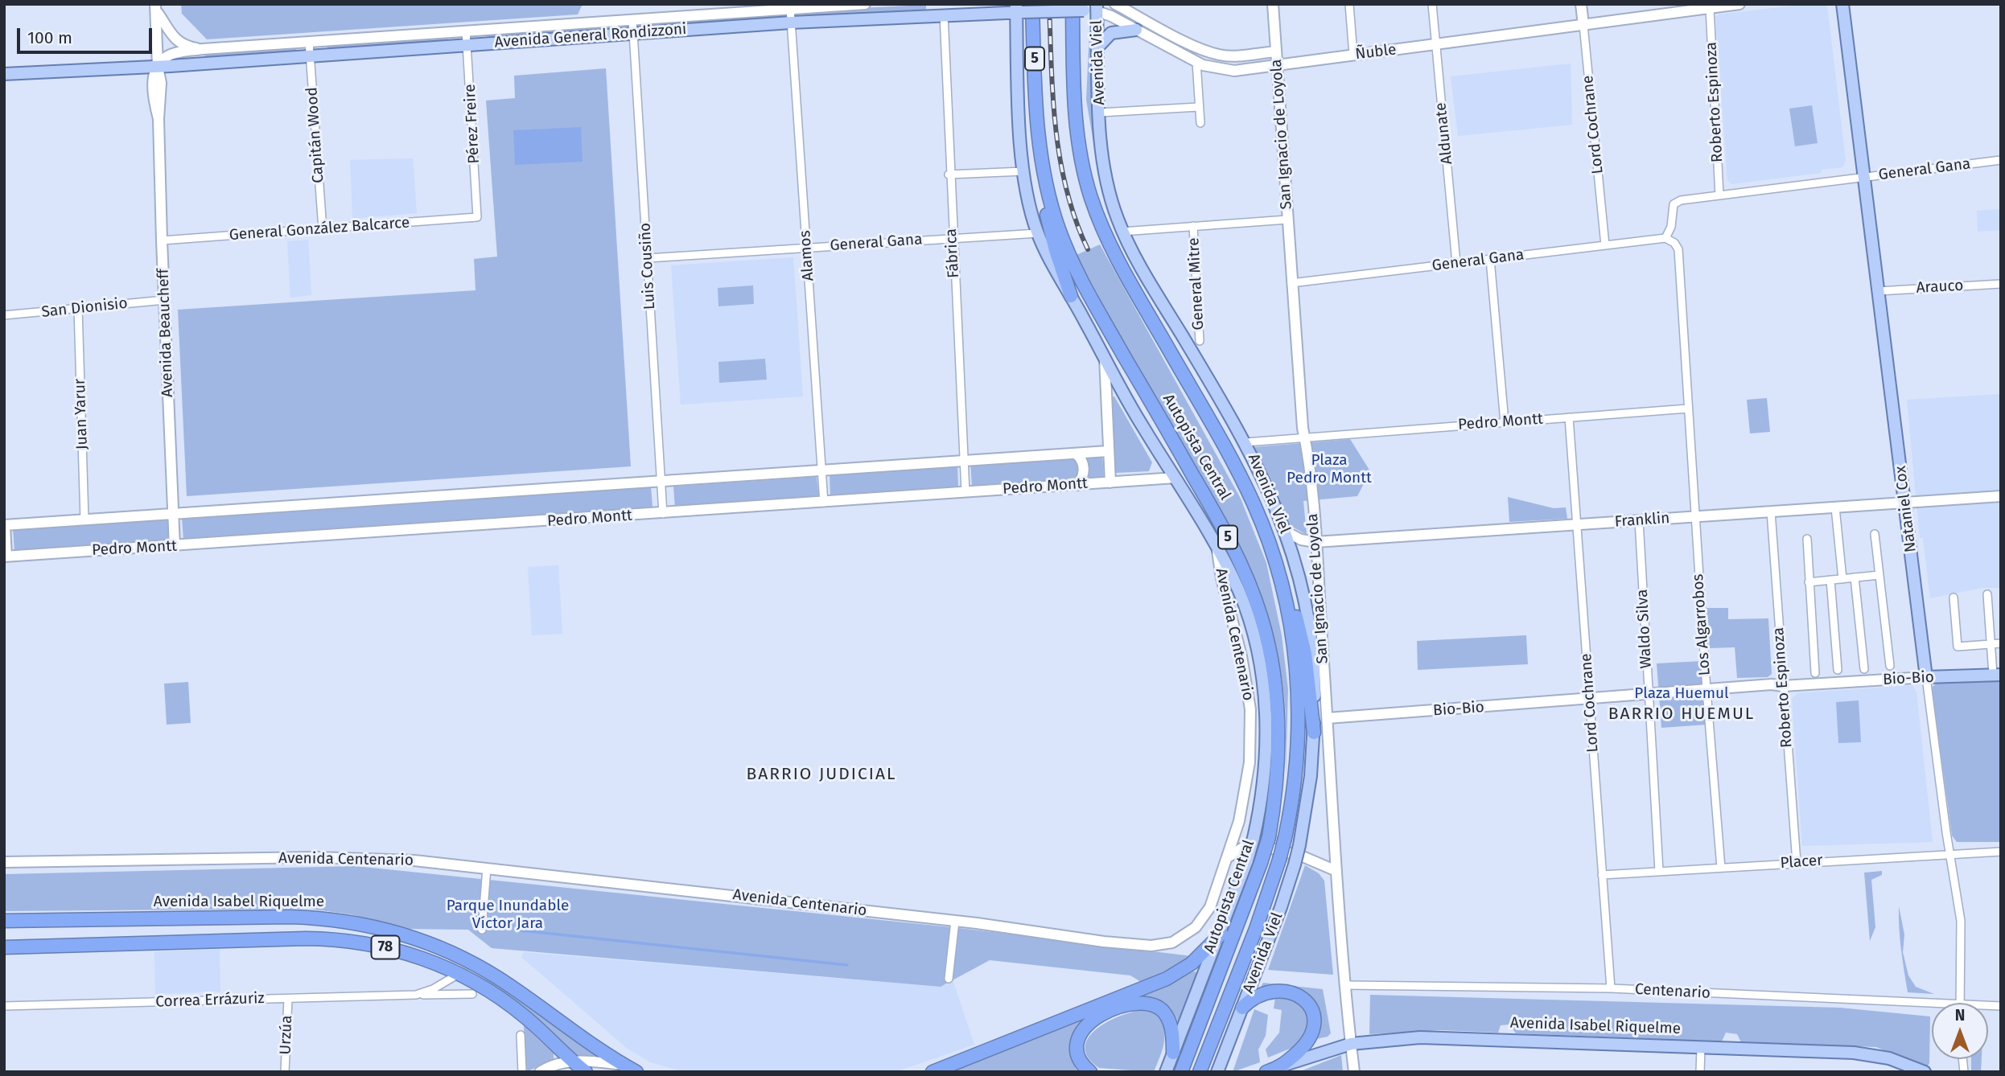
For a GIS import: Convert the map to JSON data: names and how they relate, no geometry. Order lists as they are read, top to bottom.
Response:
{
  "streets": {
    "highway": [
      "5",
      "Autopista Central",
      "Avenida Isabel Riquelme",
      "78"
    ],
    "main road": [
      "Avenida General Rondizzoni",
      "Ñuble",
      "Avenida Viel",
      "Nataniel Cox",
      "Bio-Bio"
    ],
    "street": [
      "Roberto Espinoza",
      "Pérez Freire",
      "Lord Cochrane",
      "Aldunate",
      "San Ignacio de Loyola",
      "Capitán Wood",
      "General Gana",
      "General González Balcarce",
      "Fábrica",
      "Alamos",
      "Luis Cousiño",
      "General Mitre",
      "Arauco",
      "San Dionisio",
      "Avenida Beaucheff",
      "Juan Yarur",
      "Pedro Montt",
      "Franklin",
      "Los Algarrobos",
      "Waldo Silva",
      "Avenida Centenario",
      "Placer",
      "Centenario",
      "Correa Errázuriz",
      "Urzúa"
    ]
  },
  "crossings": [
    ["Avenida General Rondizzoni", "Ñuble"],
    ["Avenida General Rondizzoni", "Pérez Freire"],
    ["Avenida General Rondizzoni", "Capitán Wood"],
    ["Avenida General Rondizzoni", "Fábrica"],
    ["Avenida General Rondizzoni", "Alamos"],
    ["Avenida General Rondizzoni", "Luis Cousiño"],
    ["Avenida General Rondizzoni", "Avenida Beaucheff"],
    ["Avenida General Rondizzoni", "Autopista Central"],
    ["Ñuble", "Avenida Viel"],
    ["Ñuble", "Roberto Espinoza"],
    ["Ñuble", "Lord Cochrane"],
    ["Ñuble", "Aldunate"],
    ["Ñuble", "San Ignacio de Loyola"],
    ["Ñuble", "Autopista Central"],
    ["Avenida Viel", "Pedro Montt"],
    ["Avenida Viel", "Franklin"],
    ["Roberto Espinoza", "General Gana"],
    ["Roberto Espinoza", "Franklin"],
    ["Roberto Espinoza", "Bio-Bio"],
    ["Roberto Espinoza", "Placer"],
    ["Pérez Freire", "General González Balcarce"],
    ["Lord Cochrane", "General Gana"],
    ["Lord Cochrane", "Pedro Montt"],
    ["Lord Cochrane", "Franklin"],
    ["Lord Cochrane", "Bio-Bio"],
    ["Lord Cochrane", "Placer"],
    ["Lord Cochrane", "Centenario"],
    ["Aldunate", "General Gana"],
    ["San Ignacio de Loyola", "General Gana"],
    ["San Ignacio de Loyola", "Pedro Montt"],
    ["San Ignacio de Loyola", "Franklin"],
    ["San Ignacio de Loyola", "Bio-Bio"],
    ["San Ignacio de Loyola", "Avenida Isabel Riquelme"],
    ["San Ignacio de Loyola", "Centenario"],
    ["Capitán Wood", "General González Balcarce"],
    ["General Gana", "Fábrica"],
    ["General Gana", "Alamos"],
    ["General Gana", "Luis Cousiño"],
    ["General Gana", "Nataniel Cox"],
    ["General González Balcarce", "Avenida Beaucheff"],
    ["Fábrica", "Pedro Montt"],
    ["Alamos", "Pedro Montt"],
    ["Luis Cousiño", "Pedro Montt"],
    ["Arauco", "Nataniel Cox"],
    ["San Dionisio", "Avenida Beaucheff"],
    ["San Dionisio", "Juan Yarur"],
    ["Avenida Beaucheff", "Pedro Montt"],
    ["Juan Yarur", "Pedro Montt"],
    ["Nataniel Cox", "Franklin"],
    ["Nataniel Cox", "Bio-Bio"],
    ["Nataniel Cox", "Placer"],
    ["Franklin", "Los Algarrobos"],
    ["Franklin", "Waldo Silva"],
    ["Los Algarrobos", "Bio-Bio"],
    ["Los Algarrobos", "Placer"],
    ["Waldo Silva", "Bio-Bio"],
    ["Waldo Silva", "Placer"],
    ["78", "Correa Errázuriz"],
    ["Correa Errázuriz", "Urzúa"]
  ],
  "districts": ["BARRIO HUEMUL", "BARRIO JUDICIAL"],
  "parks": ["Plaza Pedro Montt", "Plaza Huemul", "Parque Inundable Víctor Jara"],
  "scale_bar": "100 m",
  "north": "top"
}
